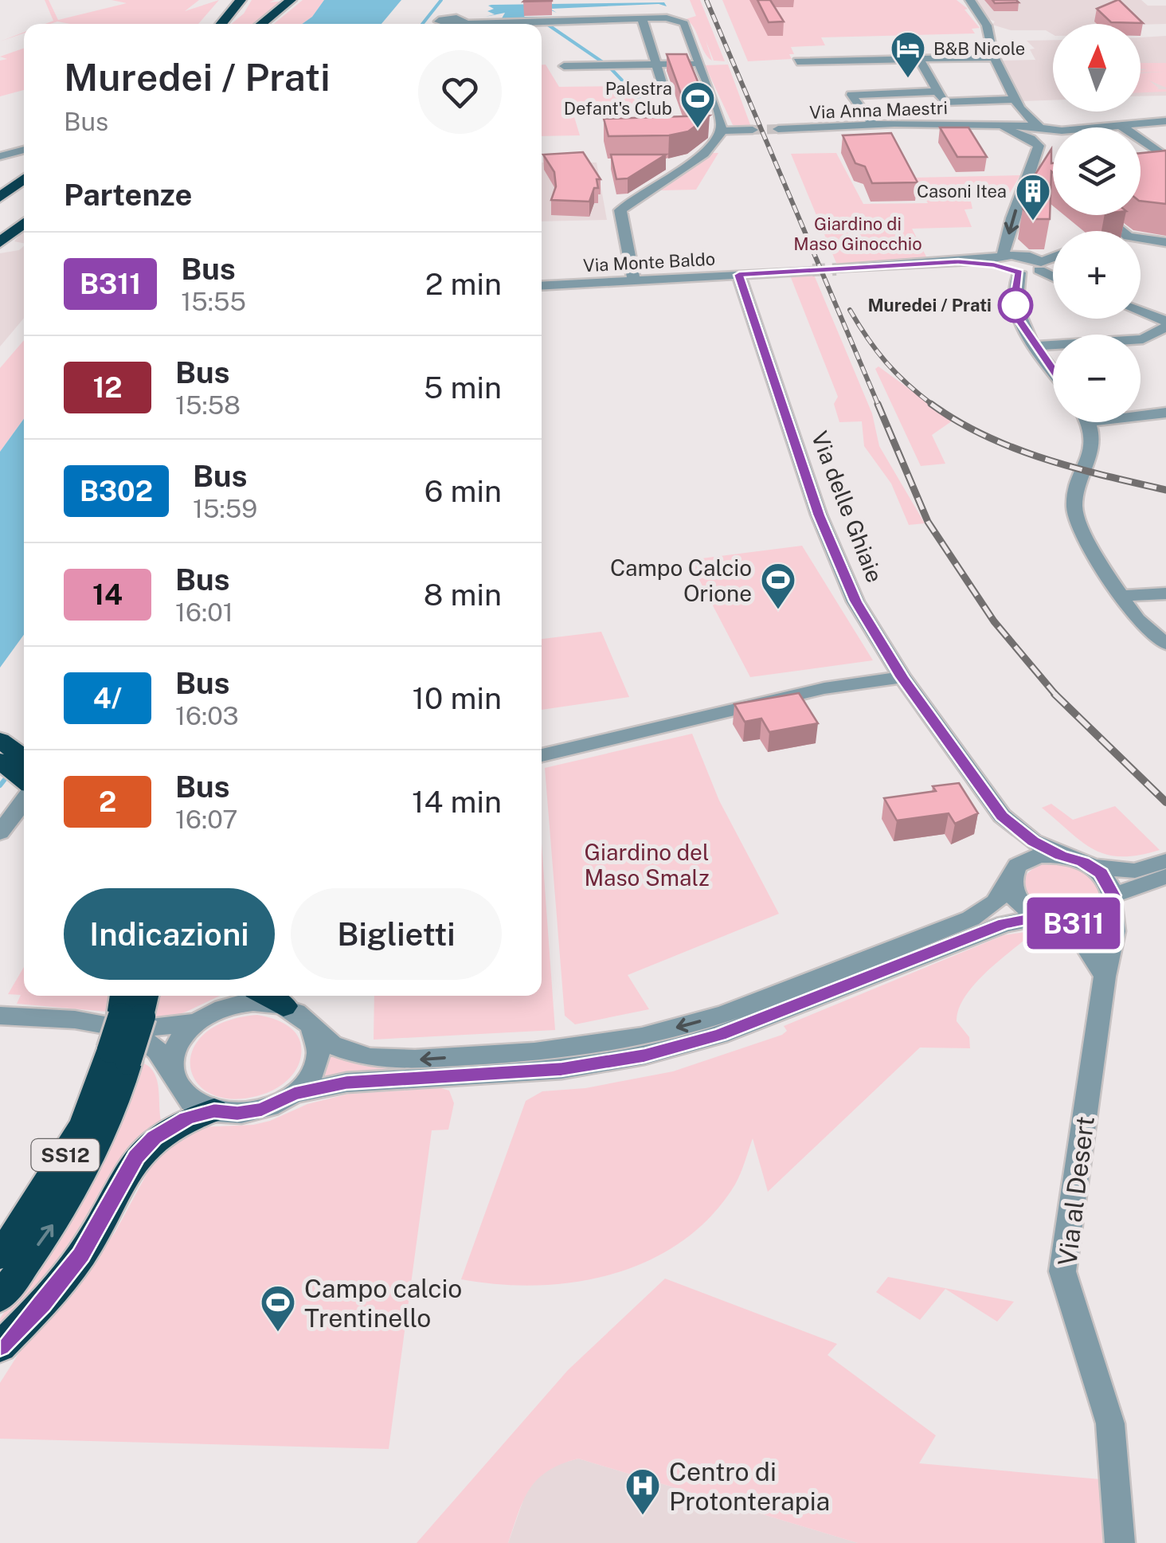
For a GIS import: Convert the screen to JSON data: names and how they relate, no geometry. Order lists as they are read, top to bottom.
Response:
{
  "streets": {
    "highway": ["SS12"],
    "street": [
      "Via Anna Maestri",
      "Via Monte Baldo",
      "Via delle Ghiaie",
      "Via al Desert"
    ]
  },
  "crossings": [
    ["Via Monte Baldo", "Via delle Ghiaie"],
    ["Via delle Ghiaie", "Via al Desert"]
  ],
  "parks": ["Giardino di Maso Ginocchio", "Giardino del Maso Smalz"],
  "places": {
    "hotel": ["B&B Nicole"],
    "sports": ["Palestra Defant's Club", "Campo Calcio Orione", "Campo calcio Trentinello"],
    "building": ["Casoni Itea"],
    "other": ["Muredei / Prati"],
    "hospital": ["Centro di Protonterapia"]
  },
  "lines": ["bus line B311"],
  "north": "top",
  "page": {
    "on_map": "B311",
    "map_buttons": ["+", "−"],
    "heading": [
      ["Muredei / Prati", "Bus"],
      "Partenze"
    ],
    "list": [
      {
        "mark": "B311",
        "name": "Bus",
        "note": "15:55",
        "value": "2 min"
      },
      {
        "mark": "12",
        "name": "Bus",
        "note": "15:58",
        "value": "5 min"
      },
      {
        "mark": "B302",
        "name": "Bus",
        "note": "15:59",
        "value": "6 min"
      },
      {
        "mark": "14",
        "name": "Bus",
        "note": "16:01",
        "value": "8 min"
      },
      {
        "mark": "4/",
        "name": "Bus",
        "note": "16:03",
        "value": "10 min"
      },
      {
        "mark": "2",
        "name": "Bus",
        "note": "16:07",
        "value": "14 min"
      }
    ],
    "buttons": ["Indicazioni", "Biglietti"]
  }
}
